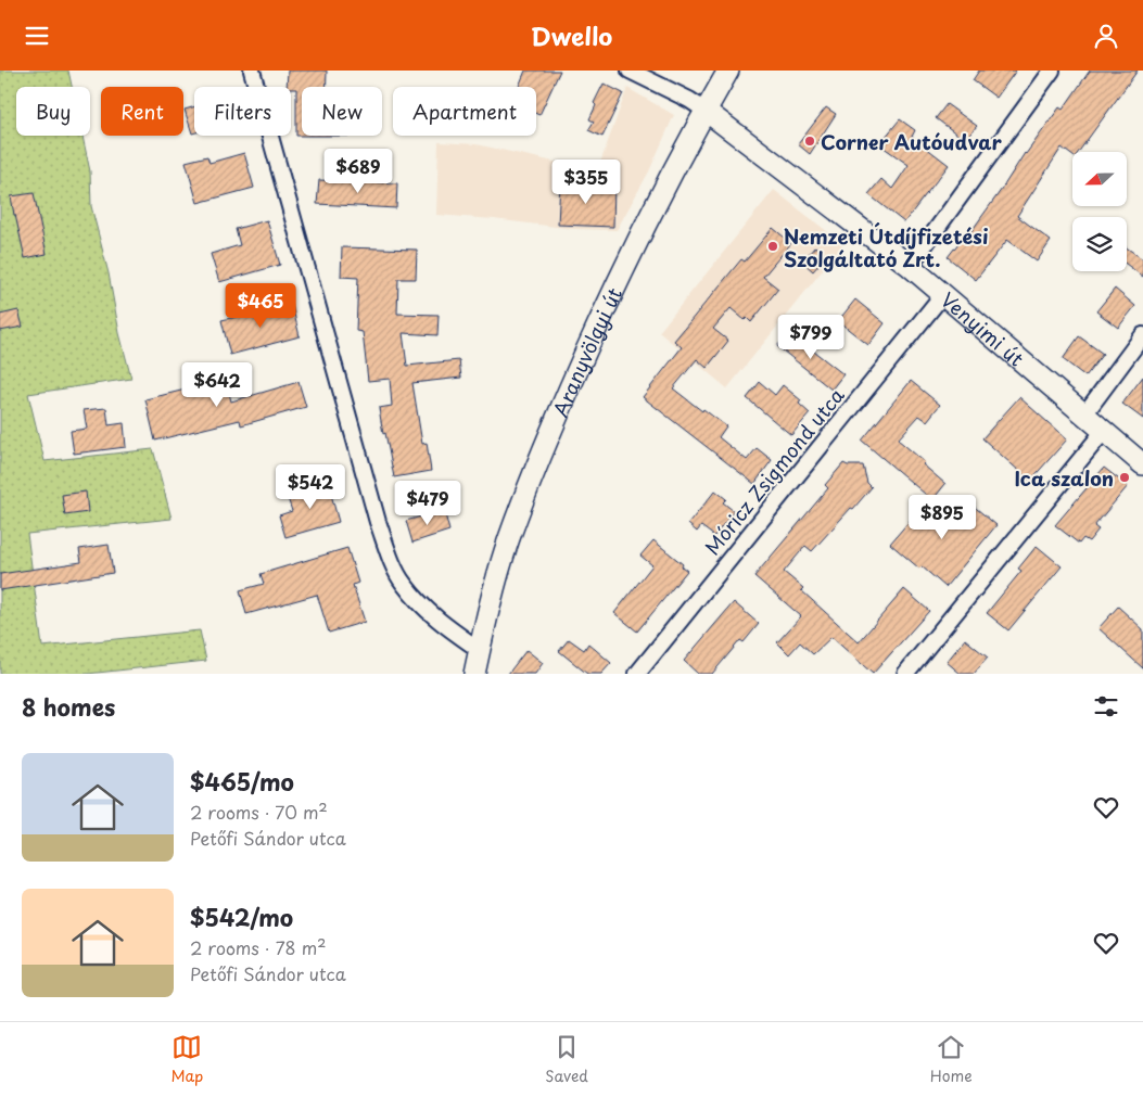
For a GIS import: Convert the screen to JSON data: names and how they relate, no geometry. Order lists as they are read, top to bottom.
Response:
{
  "streets": {
    "street": ["Venyimi út", "Aranyvölgyi út", "Móricz Zsigmond utca"]
  },
  "crossings": [
    ["Venyimi út", "Aranyvölgyi út"],
    ["Venyimi út", "Móricz Zsigmond utca"]
  ],
  "places": ["Corner Autóudvar", "Nemzeti Útdíjfizetési Szolgáltató Zrt.", "Ica szalon"],
  "north": "left",
  "page": {
    "header": "Dwello",
    "chip": [
      "Buy",
      "Rent",
      "Filters",
      "New",
      "Apartment"
    ],
    "price": [
      "$689",
      "$355",
      "$465",
      "$799",
      "$642",
      "$542",
      "$479",
      "$895"
    ],
    "heading": "8 homes",
    "list": [
      {
        "name": "$465/mo",
        "note": "2 rooms · 70 m² · Petőfi Sándor utca"
      },
      {
        "name": "$542/mo",
        "note": "2 rooms · 78 m² · Petőfi Sándor utca"
      }
    ],
    "tabs": ["Map", "Saved", "Home"]
  }
}
